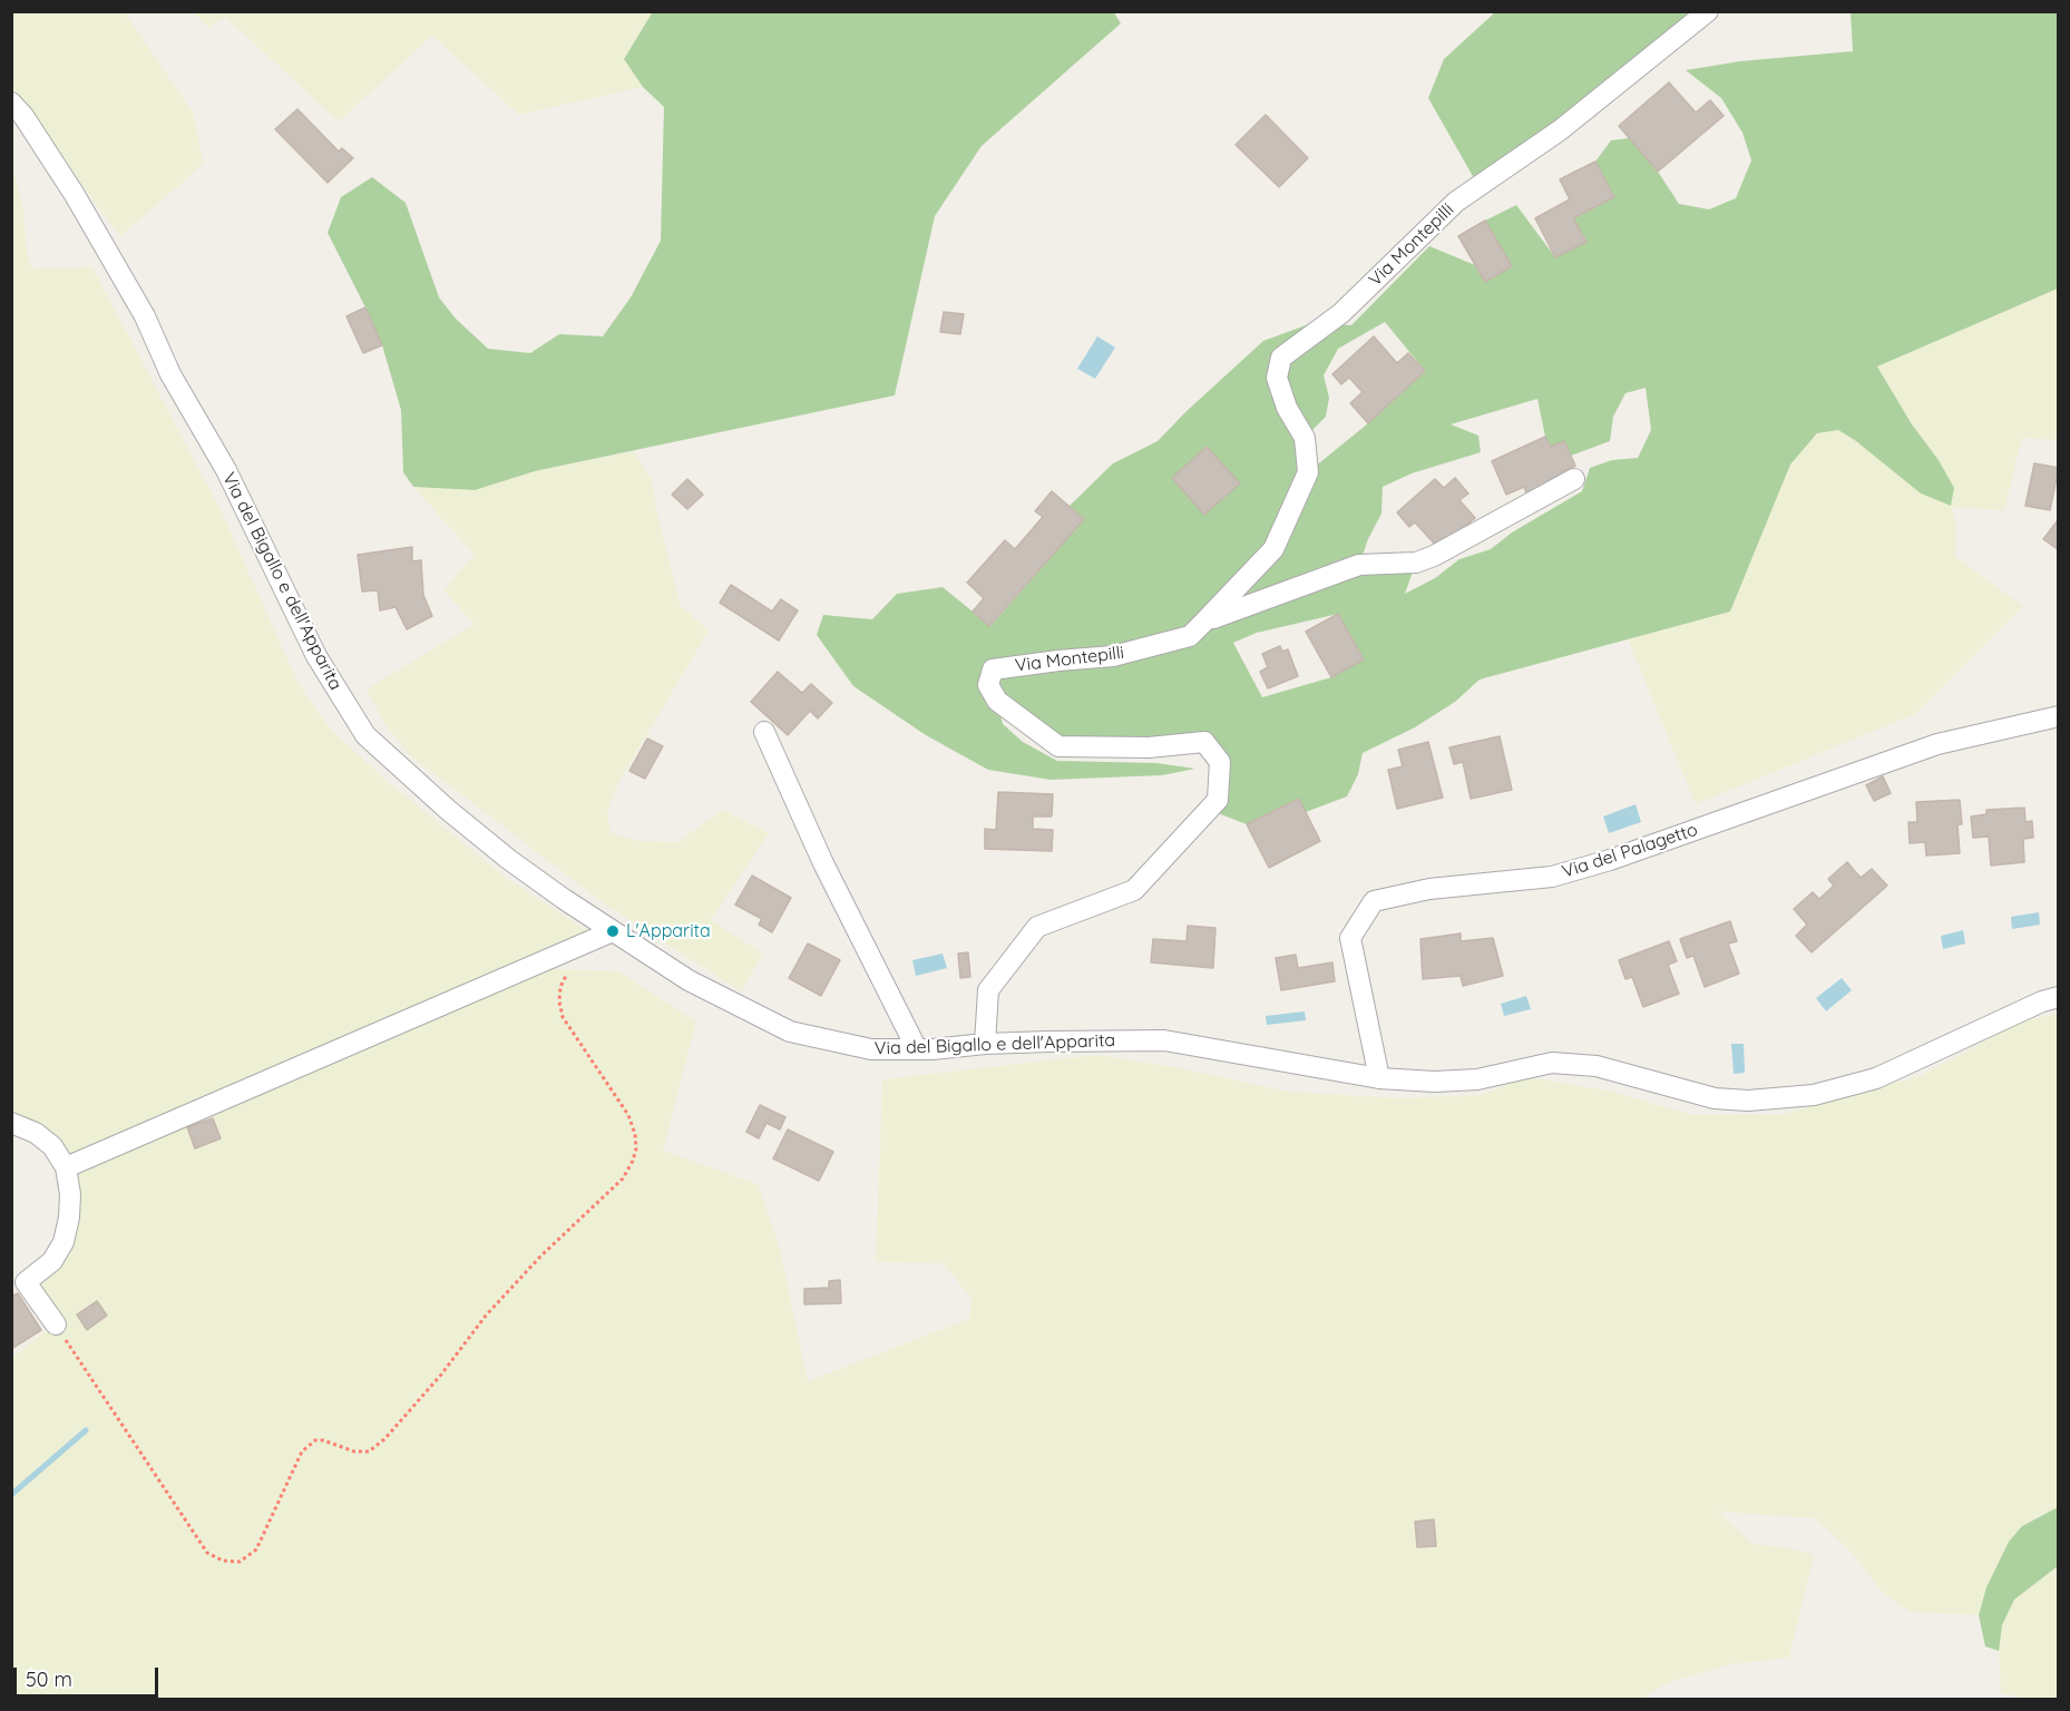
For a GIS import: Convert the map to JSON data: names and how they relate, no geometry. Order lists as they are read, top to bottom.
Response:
{
  "streets": {
    "street": ["Via Montepilli", "Via del Bigallo e dell'Apparita", "Via del Palagetto"]
  },
  "crossings": [
    ["Via Montepilli", "Via del Bigallo e dell'Apparita"],
    ["Via del Bigallo e dell'Apparita", "Via del Palagetto"]
  ],
  "places": ["L'Apparita"],
  "scale_bar": "50 m"
}
